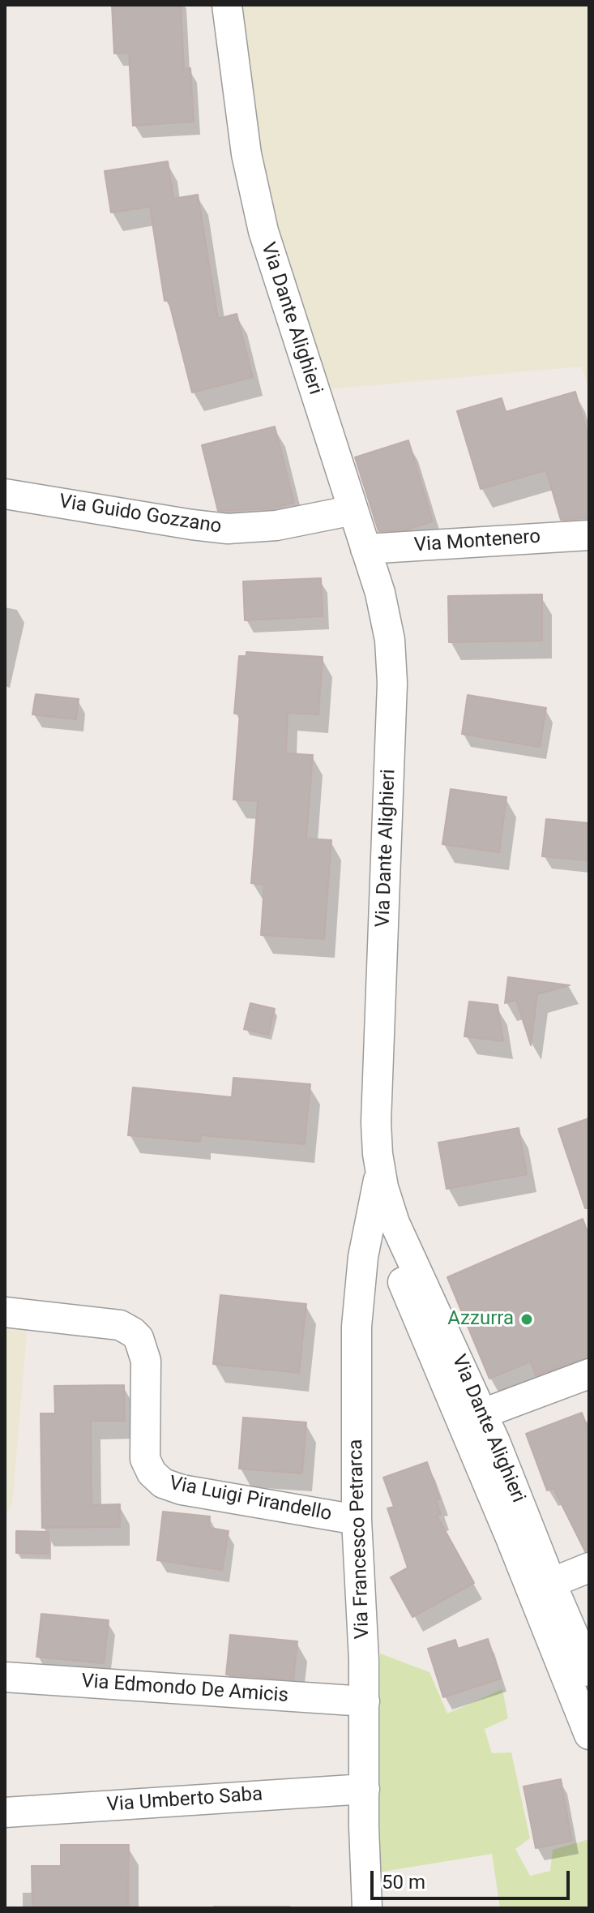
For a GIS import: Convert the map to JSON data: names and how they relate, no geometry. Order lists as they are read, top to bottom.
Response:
{
  "streets": {
    "street": [
      "Via Dante Alighieri",
      "Via Guido Gozzano",
      "Via Montenero",
      "Via Luigi Pirandello",
      "Via Francesco Petrarca",
      "Via Edmondo De Amicis",
      "Via Umberto Saba"
    ]
  },
  "crossings": [
    ["Via Dante Alighieri", "Via Guido Gozzano"],
    ["Via Dante Alighieri", "Via Montenero"],
    ["Via Dante Alighieri", "Via Francesco Petrarca"],
    ["Via Luigi Pirandello", "Via Francesco Petrarca"],
    ["Via Francesco Petrarca", "Via Edmondo De Amicis"],
    ["Via Francesco Petrarca", "Via Umberto Saba"]
  ],
  "places": ["Azzurra"],
  "scale_bar": "50 m"
}
